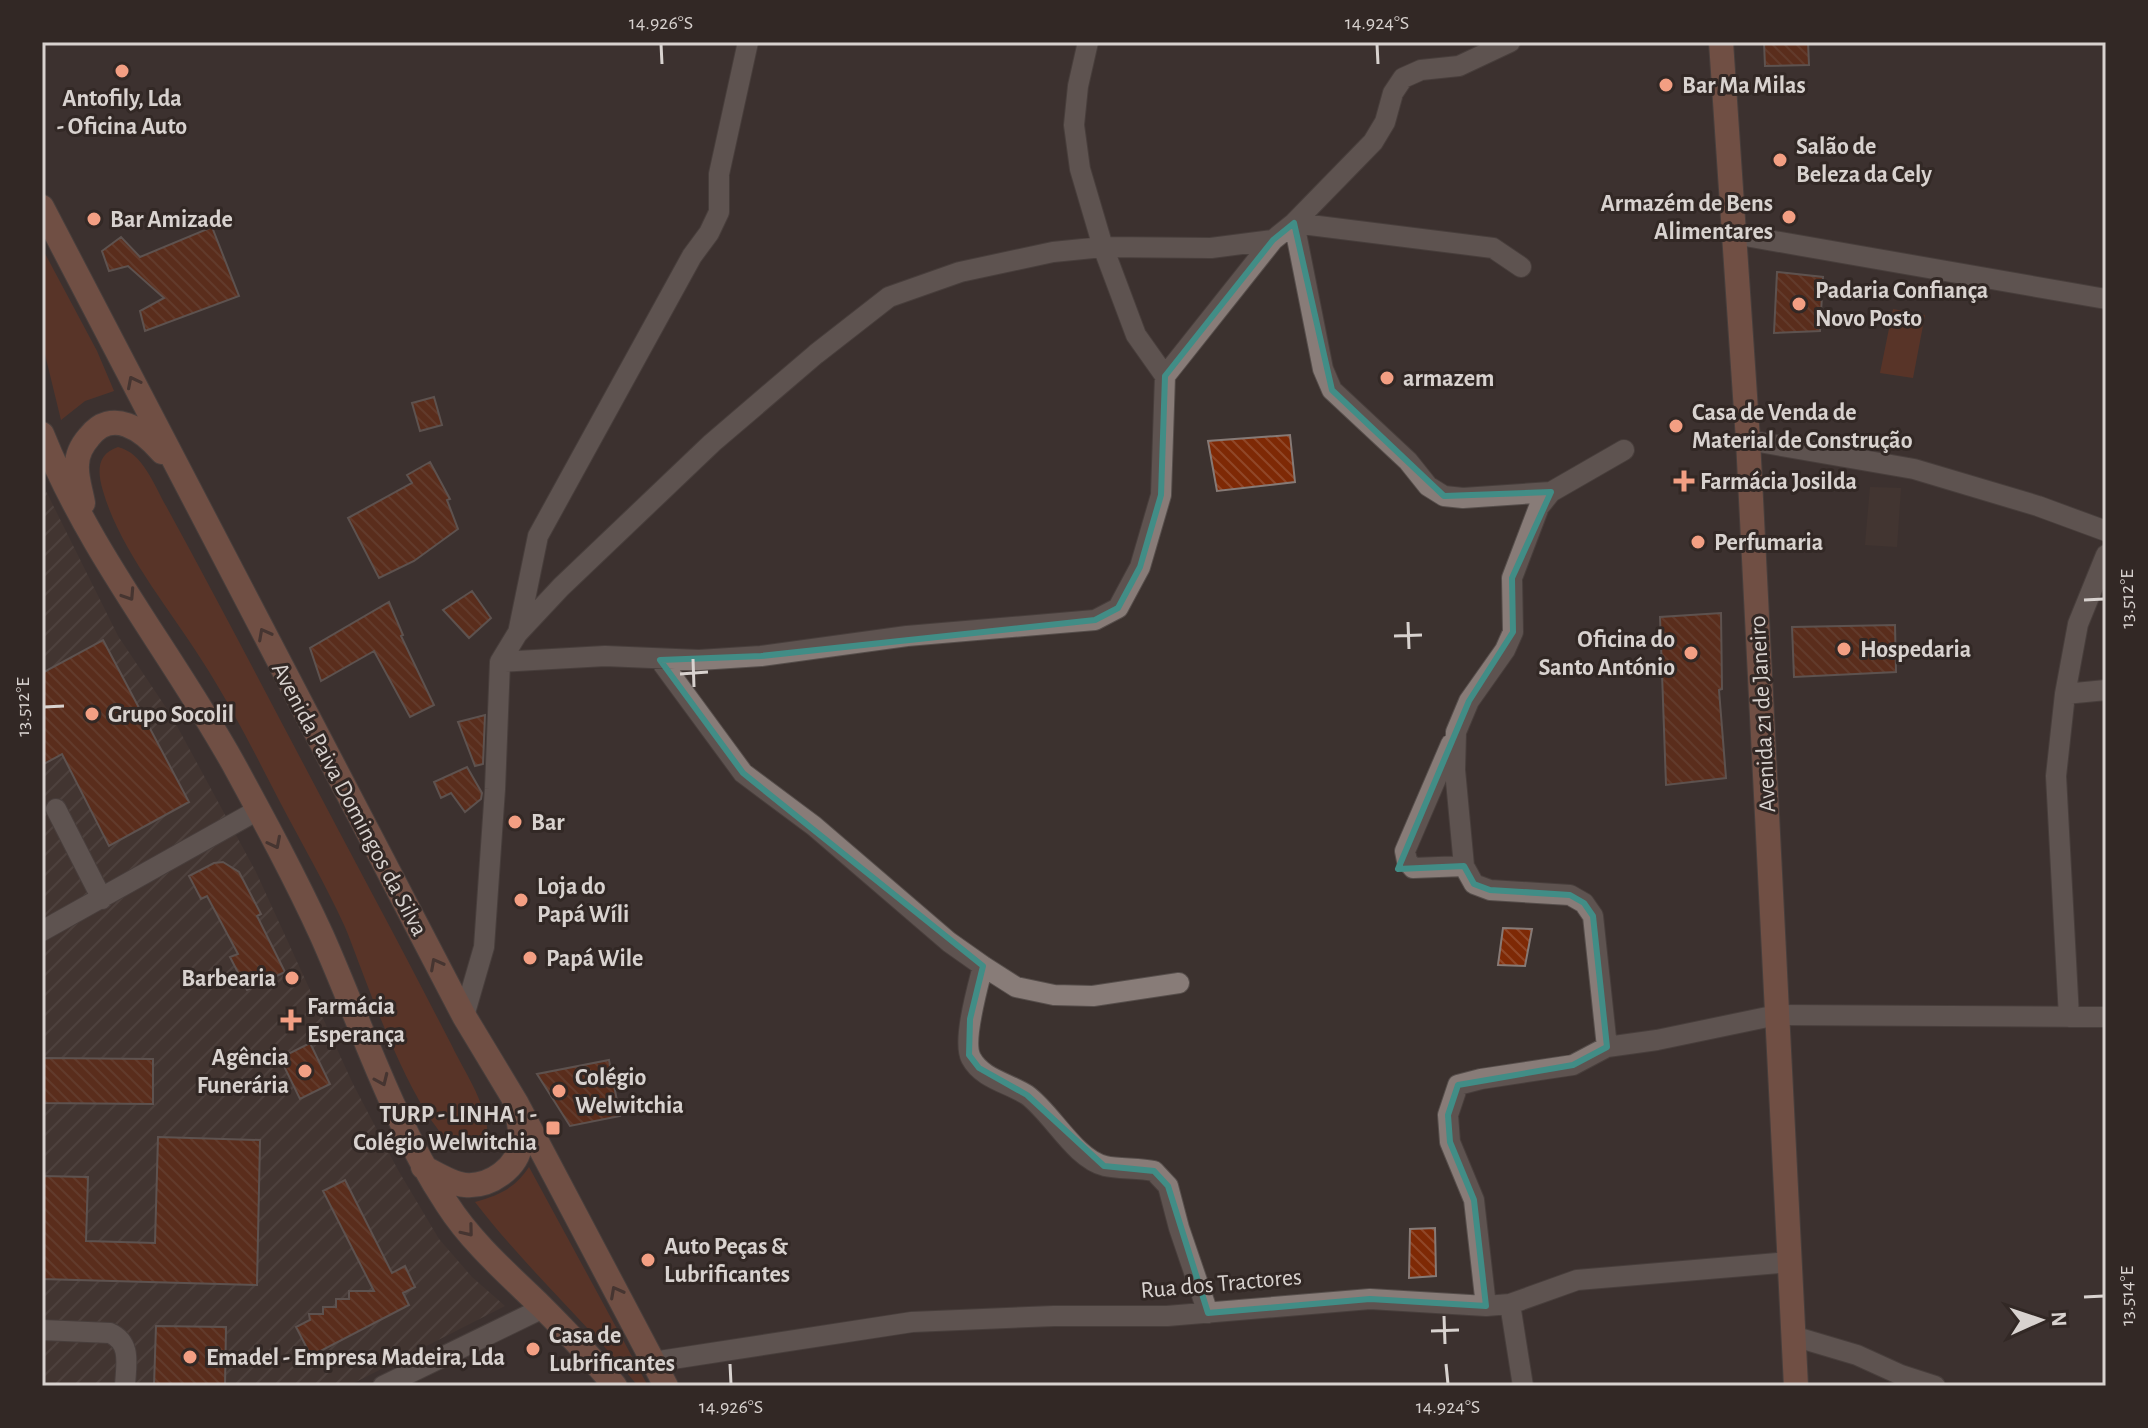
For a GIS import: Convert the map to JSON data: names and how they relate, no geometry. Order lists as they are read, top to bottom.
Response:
{
  "streets": {
    "main road": ["Avenida 21 de Janeiro", "Avenida Paiva Domingos da Silva"],
    "street": ["Rua dos Tractores"]
  },
  "crossings": [
    ["Avenida 21 de Janeiro", "Rua dos Tractores"],
    ["Avenida Paiva Domingos da Silva", "Rua dos Tractores"]
  ],
  "places": {
    "other": [
      "Antofily, Lda - Oficina Auto",
      "Bar Ma Milas",
      "Salão de Beleza da Cely",
      "Armazém de Bens Alimentares",
      "Bar Amizade",
      "Padaria Confiança Novo Posto",
      "armazem",
      "Casa de Venda de Material de Construção",
      "Perfumaria",
      "Hospedaria",
      "Oficina do Santo António",
      "Grupo Socolil",
      "Bar",
      "Loja do Papá Wíli",
      "Papá Wile",
      "Barbearia",
      "Agência Funerária",
      "Colégio Welwitchia",
      "Auto Peças & Lubrificantes",
      "Casa de Lubrificantes",
      "Emadel - Empresa Madeira, Lda"
    ],
    "health": ["Farmácia Josilda", "Farmácia Esperança"],
    "transit": ["TURP - LINHA 1 - Colégio Welwitchia"]
  },
  "north": "right",
  "coordinates": [
    "14.926°S",
    "14.924°S",
    "13.512°E",
    "13.514°E"
  ]
}
